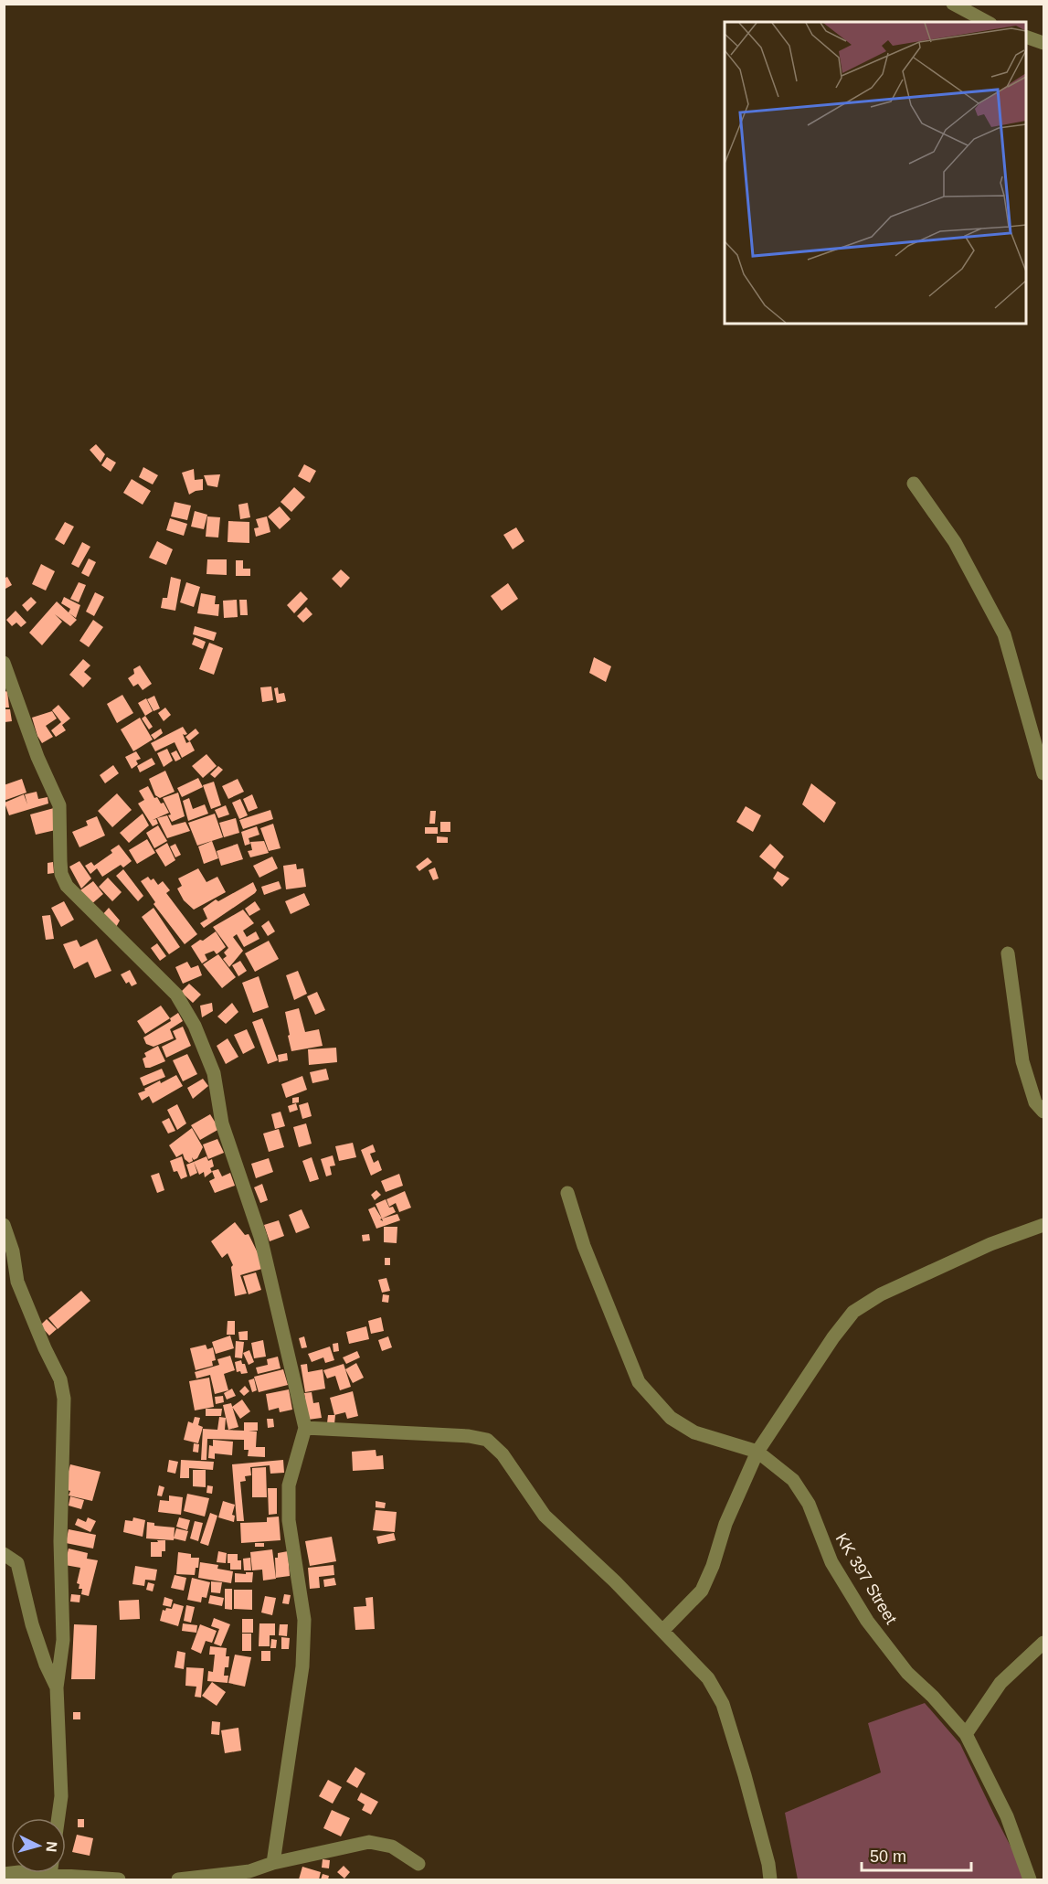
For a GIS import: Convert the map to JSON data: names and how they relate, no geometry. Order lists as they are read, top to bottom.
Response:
{
  "streets": {
    "street": ["KK 397 Street"]
  },
  "scale_bar": "50 m",
  "north": "right"
}
